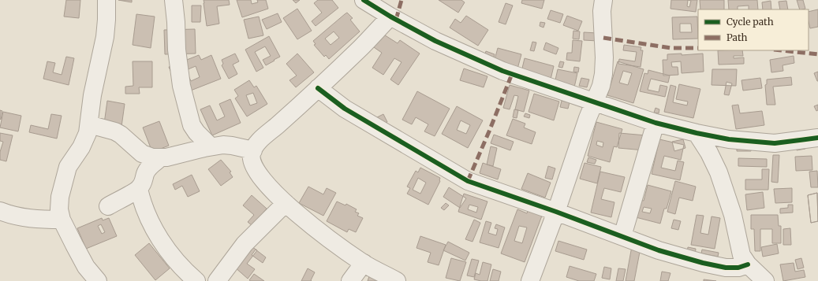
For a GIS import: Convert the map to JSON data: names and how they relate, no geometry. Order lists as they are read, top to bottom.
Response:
{
  "legend": ["Cycle path", "Path"]
}
